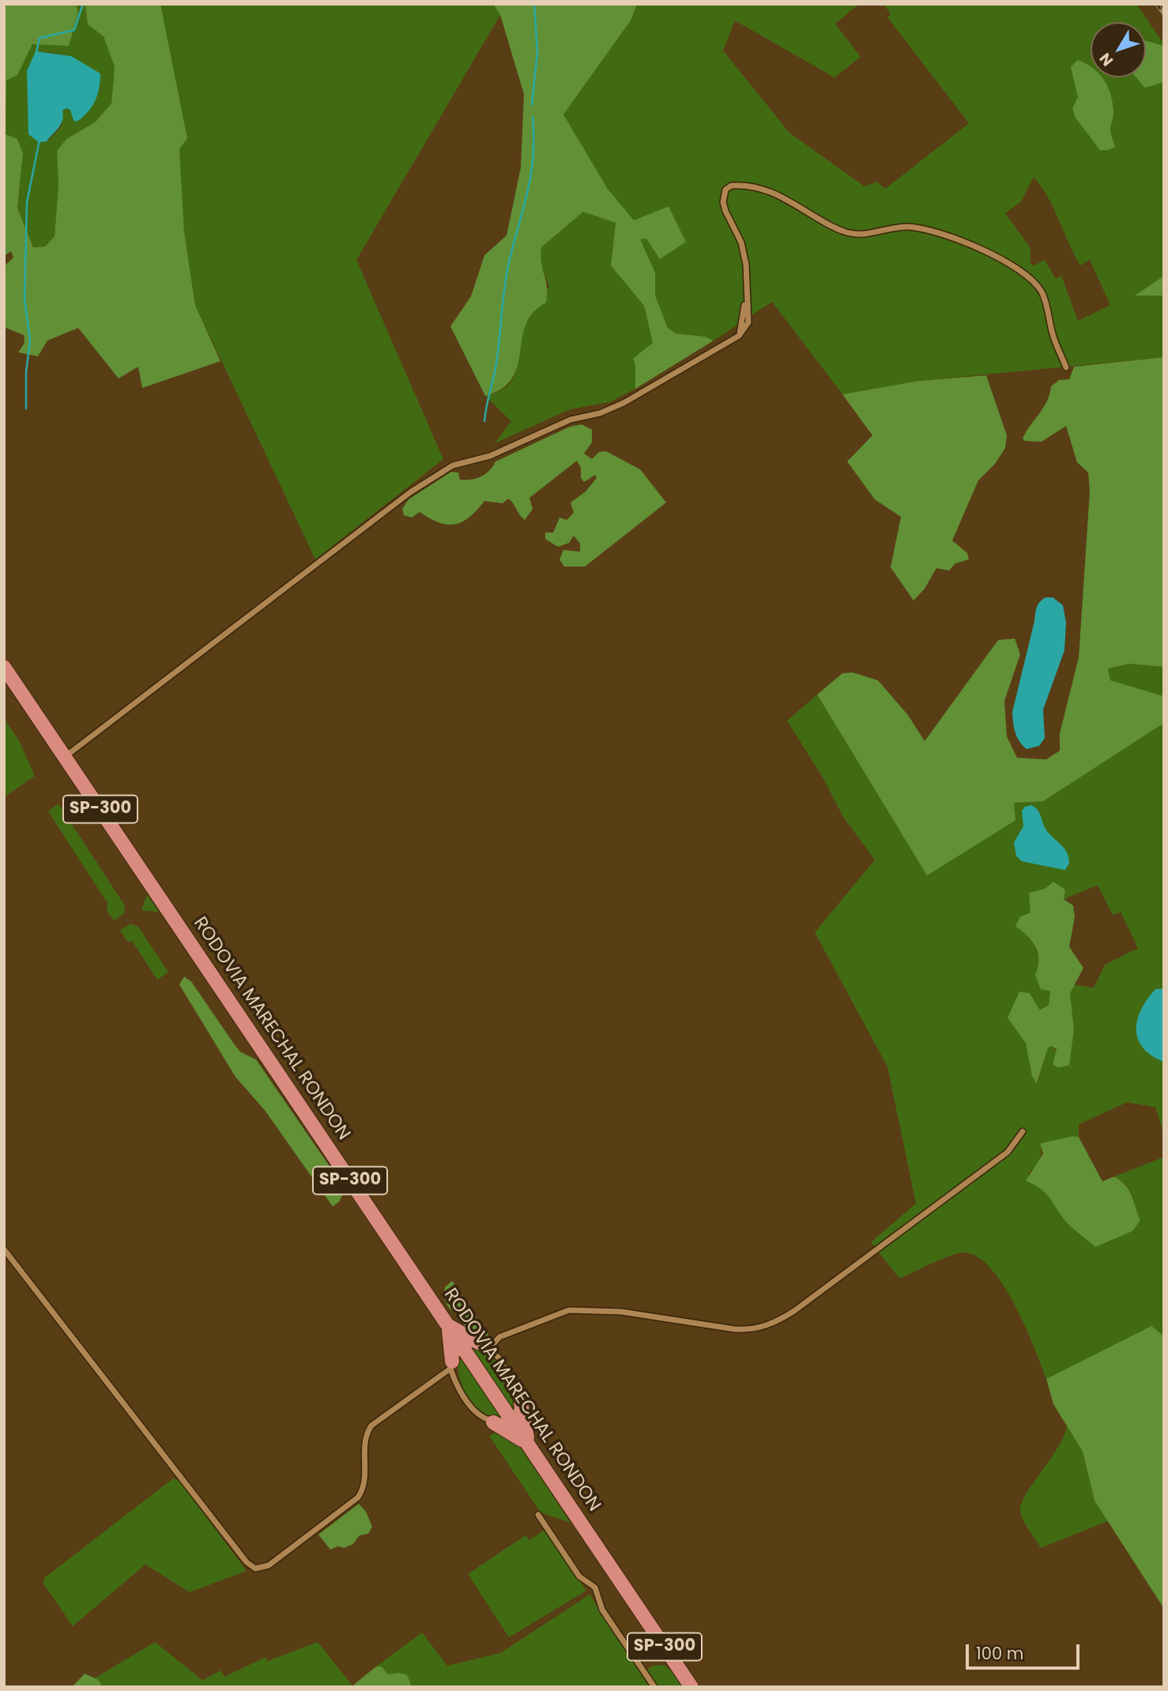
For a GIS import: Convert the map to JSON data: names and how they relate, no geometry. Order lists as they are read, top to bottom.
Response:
{
  "streets": {
    "main road": ["SP-300", "RODOVIA MARECHAL RONDON"]
  },
  "scale_bar": "100 m",
  "north": "bottom left"
}
